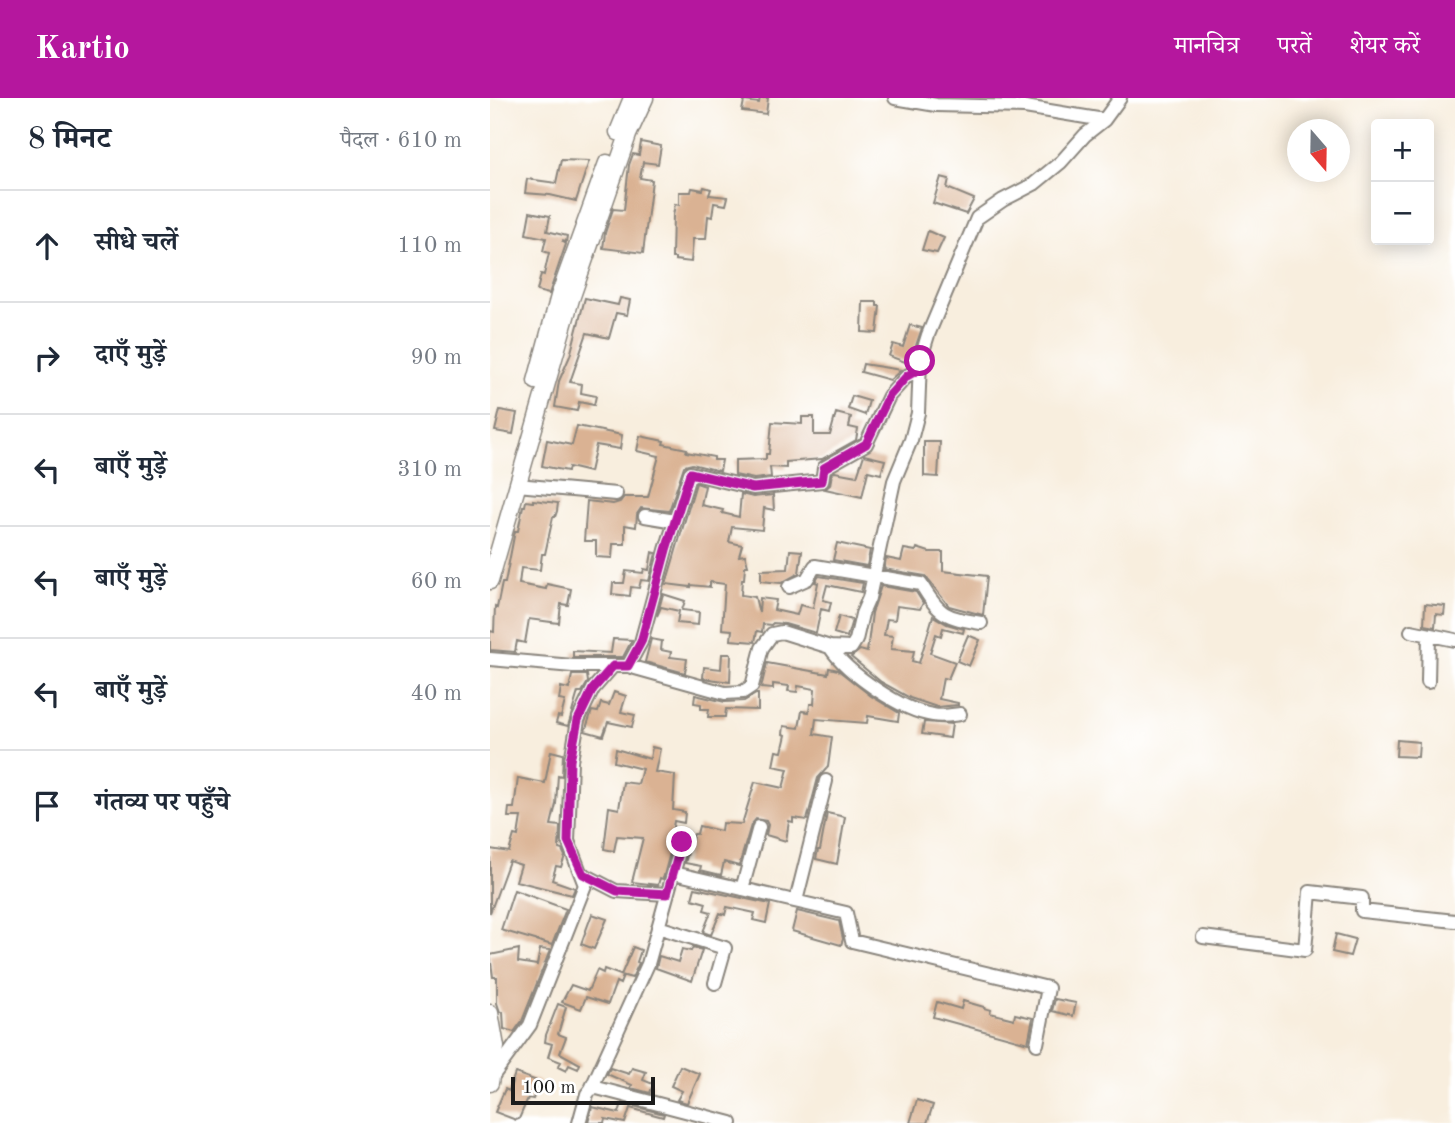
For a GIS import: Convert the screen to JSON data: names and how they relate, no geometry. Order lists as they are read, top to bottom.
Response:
{
  "scale_bar": "100 m",
  "north": "bottom",
  "page": {
    "header": "Kartio",
    "nav": ["मानचित्र", "परतें", "शेयर करें"],
    "heading": ["8 मिनट", "पैदल · 610 m"],
    "map_buttons": ["+", "−"],
    "list": [
      ["सीधे चलें", "110 m"],
      ["दाएँ मुड़ें", "90 m"],
      ["बाएँ मुड़ें", "310 m"],
      ["बाएँ मुड़ें", "60 m"],
      ["बाएँ मुड़ें", "40 m"],
      "गंतव्य पर पहुँचे"
    ],
    "scale": "100 m"
  }
}
